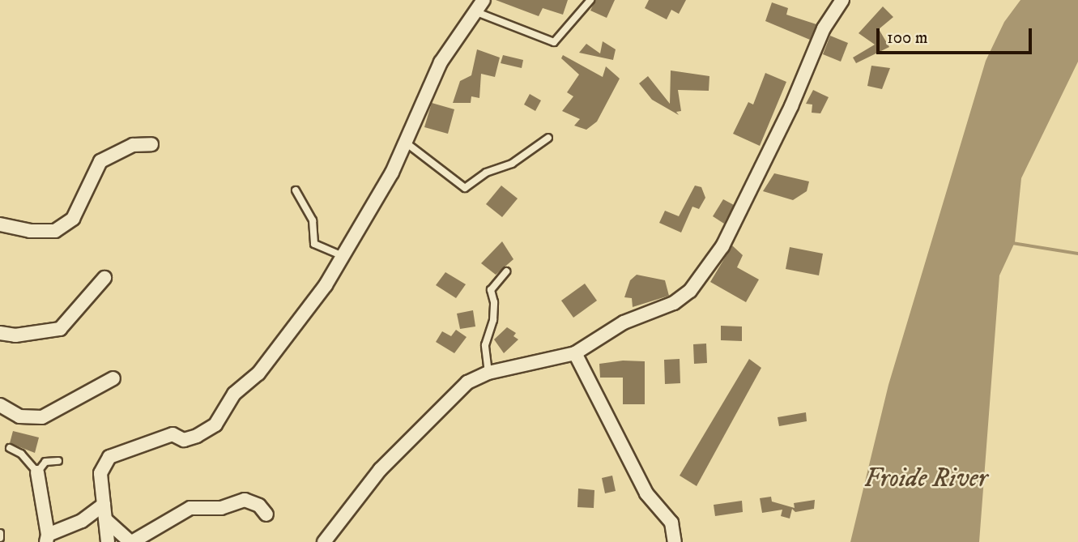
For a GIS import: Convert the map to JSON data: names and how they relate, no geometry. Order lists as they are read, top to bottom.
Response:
{
  "water": ["Froide River"],
  "scale_bar": "100 m"
}
